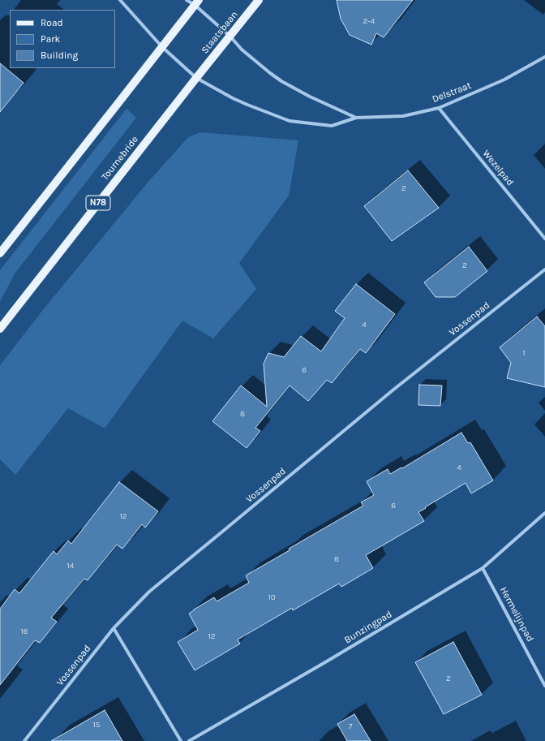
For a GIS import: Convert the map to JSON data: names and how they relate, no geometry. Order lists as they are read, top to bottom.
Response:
{
  "streets": {
    "main road": ["Staatsbaan", "Tournebride", "N78"],
    "street": [
      "Delstraat",
      "Wezelpad",
      "Vossenpad",
      "Hermelijnpad",
      "Bunzingpad"
    ]
  },
  "crossings": [
    ["Staatsbaan", "Delstraat"],
    ["Staatsbaan", "Tournebride"],
    ["Delstraat", "Tournebride"],
    ["Delstraat", "Wezelpad"],
    ["Hermelijnpad", "Bunzingpad"]
  ],
  "house_numbers": [
    "2-4",
    "2",
    "2",
    "4",
    "1",
    "6",
    "8",
    "4",
    "6",
    "12",
    "8",
    "14",
    "10",
    "16",
    "12",
    "2",
    "15",
    "7"
  ],
  "legend": ["Road", "Park", "Building"]
}
